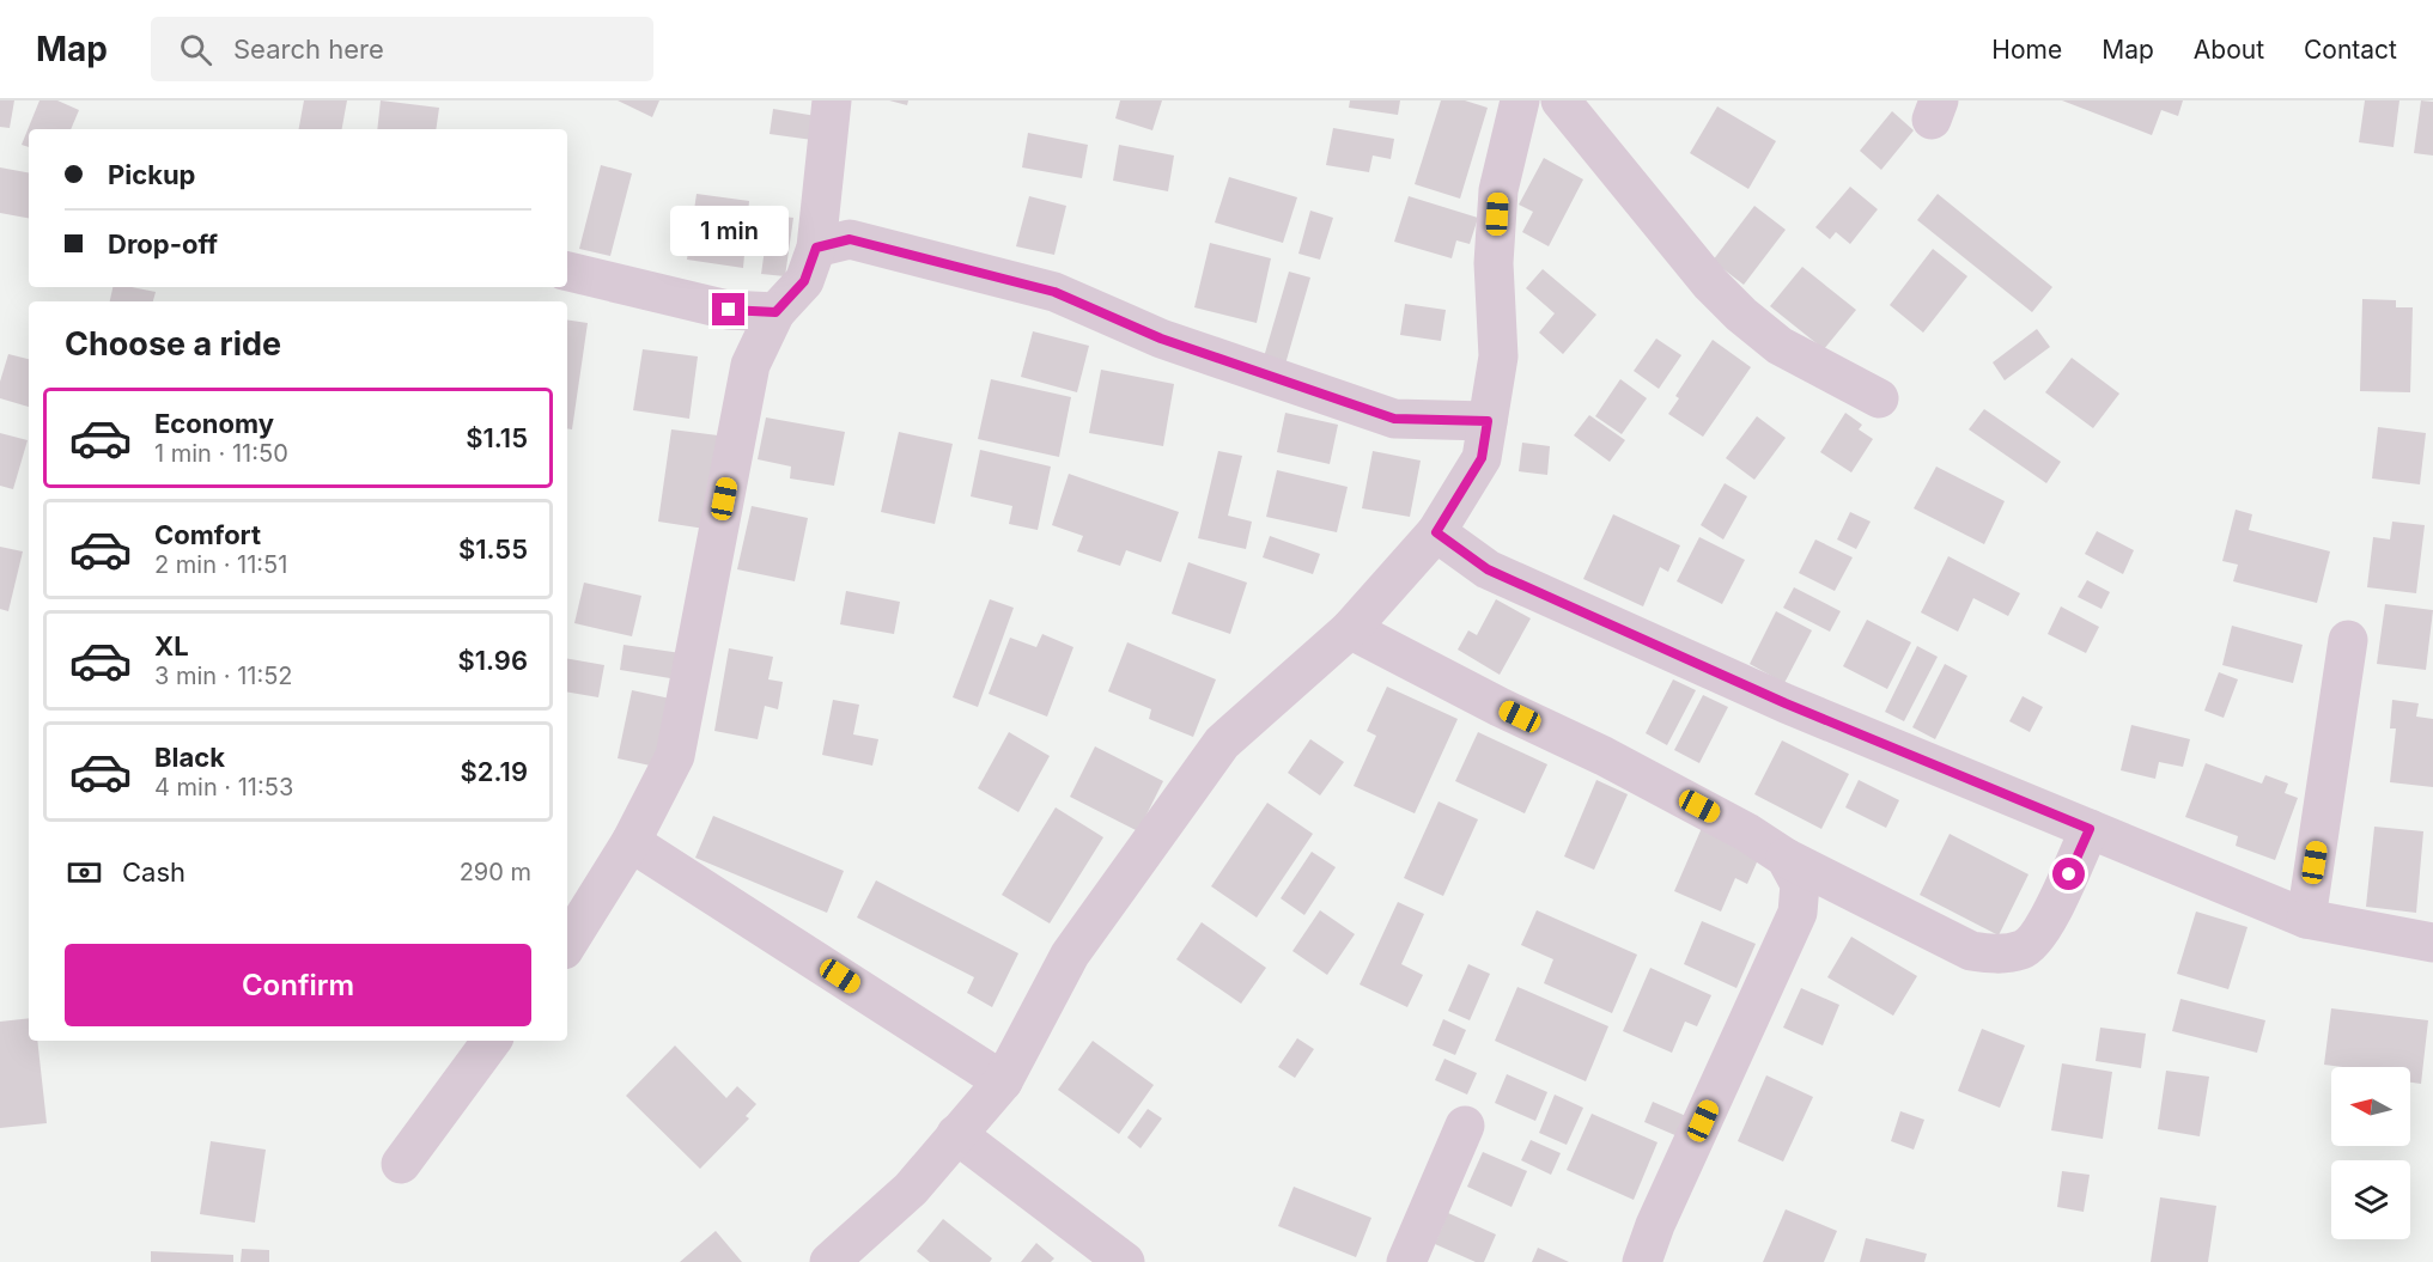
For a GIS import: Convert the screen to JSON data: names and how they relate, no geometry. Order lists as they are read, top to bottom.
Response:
{
  "north": "left",
  "page": {
    "header": "Map",
    "search": "Search here",
    "nav": [
      "Home",
      "Map",
      "About",
      "Contact"
    ],
    "banner": ["Pickup", "Drop-off"],
    "bubble": "1 min",
    "heading": "Choose a ride",
    "list": [
      {
        "name": "Economy",
        "note": "1 min · 11:50",
        "value": "$1.15"
      },
      {
        "name": "Comfort",
        "note": "2 min · 11:51",
        "value": "$1.55"
      },
      {
        "name": "XL",
        "note": "3 min · 11:52",
        "value": "$1.96"
      },
      {
        "name": "Black",
        "note": "4 min · 11:53",
        "value": "$2.19"
      }
    ],
    "pay": ["Cash", "290 m"],
    "buttons": "Confirm"
  }
}
